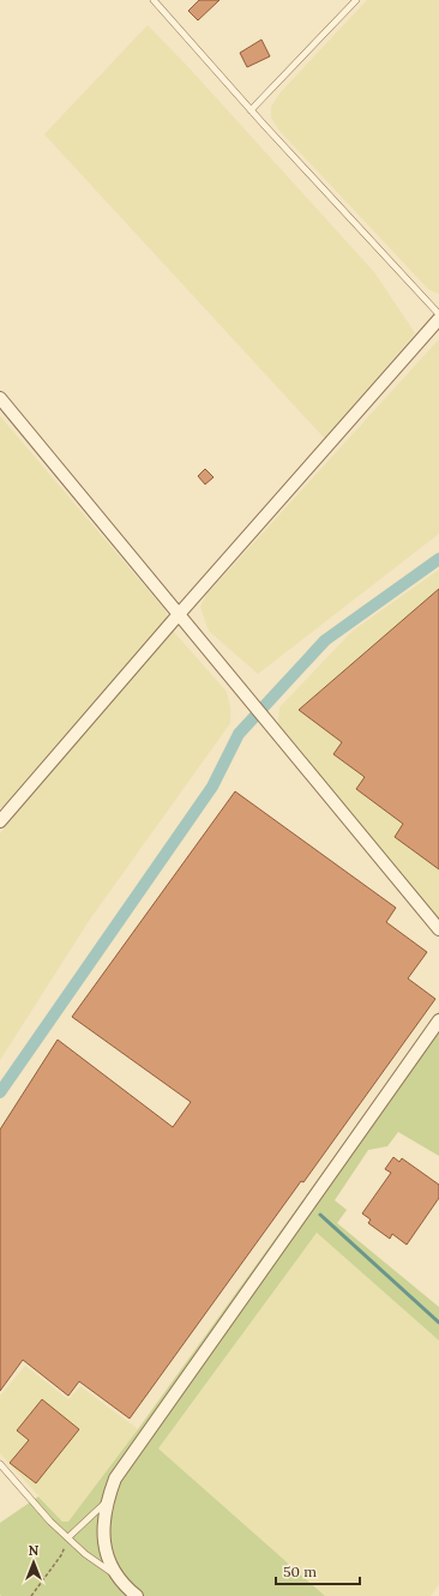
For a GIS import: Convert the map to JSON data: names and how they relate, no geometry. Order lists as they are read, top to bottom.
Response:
{
  "scale_bar": "50 m",
  "north": "top"
}
